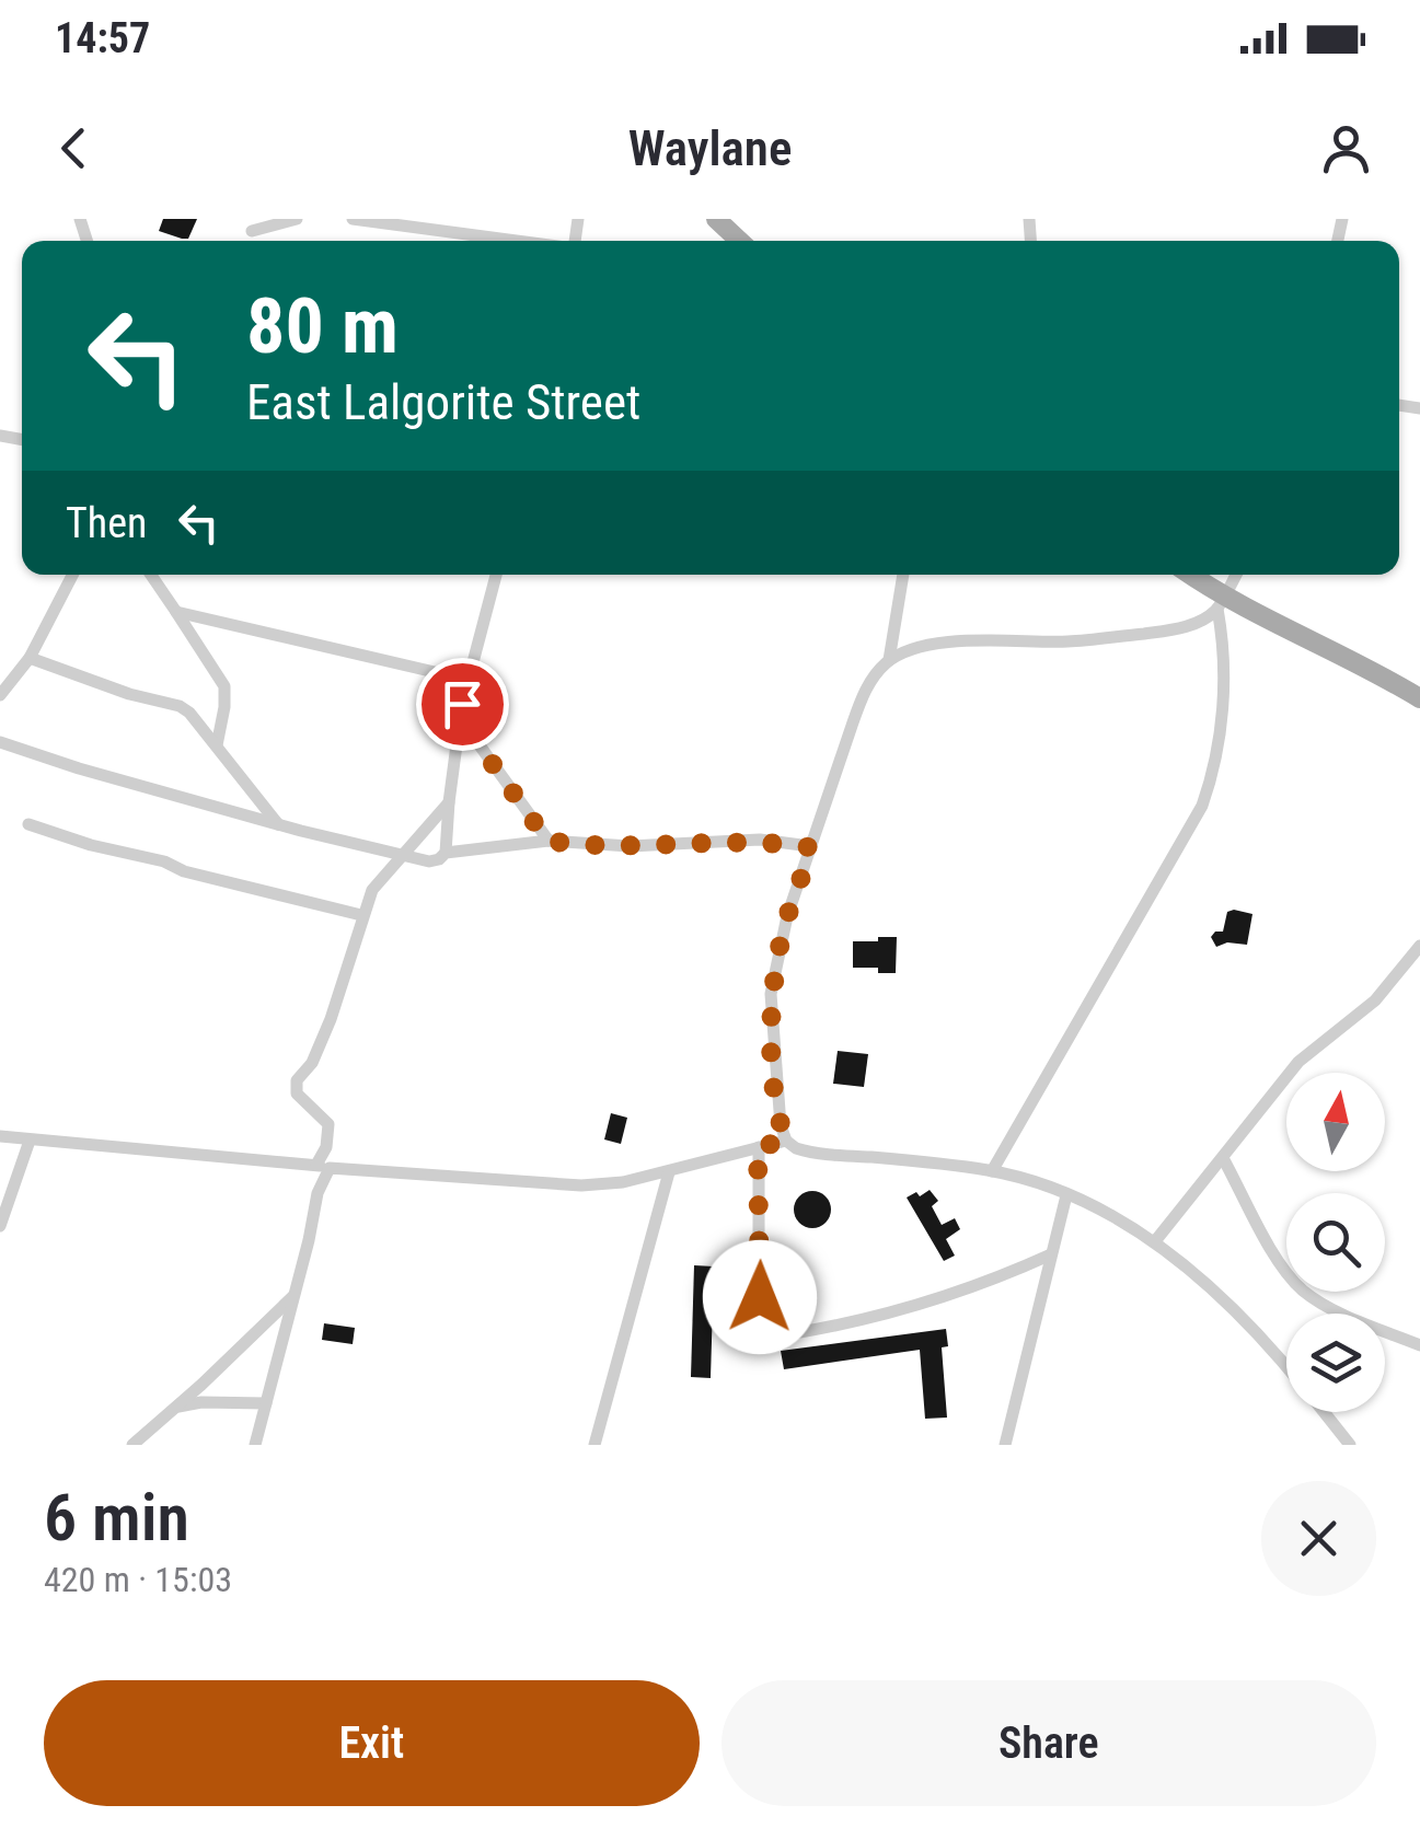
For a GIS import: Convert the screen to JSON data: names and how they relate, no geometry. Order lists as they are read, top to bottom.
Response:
{
  "north": "top",
  "page": {
    "status": "14:57",
    "header": "Waylane",
    "turn": ["80 m", "East Lalgorite Street"],
    "then": "Then",
    "heading": ["6 min", "420 m · 15:03"],
    "buttons": ["Exit", "Share"]
  }
}
